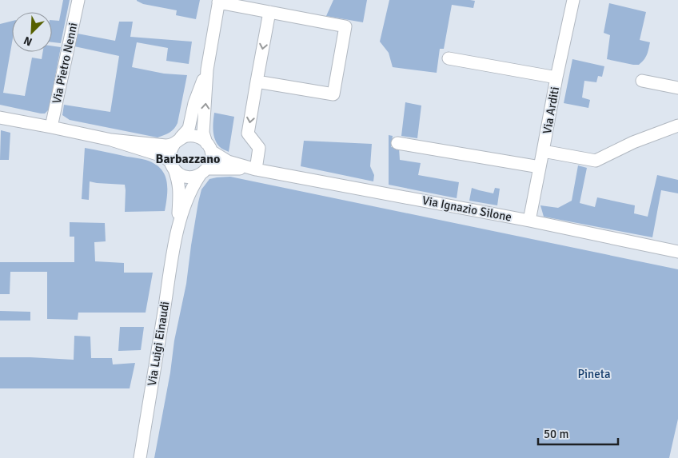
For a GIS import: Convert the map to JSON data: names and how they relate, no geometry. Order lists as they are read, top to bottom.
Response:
{
  "streets": {
    "street": [
      "Via Pietro Nenni",
      "Via Arditi",
      "Via Ignazio Silone",
      "Via Luigi Einaudi"
    ]
  },
  "crossings": [
    ["Via Arditi", "Via Ignazio Silone"],
    ["Via Ignazio Silone", "Via Luigi Einaudi"]
  ],
  "districts": ["Barbazzano"],
  "parks": ["Pineta"],
  "scale_bar": "50 m",
  "north": "bottom left"
}
